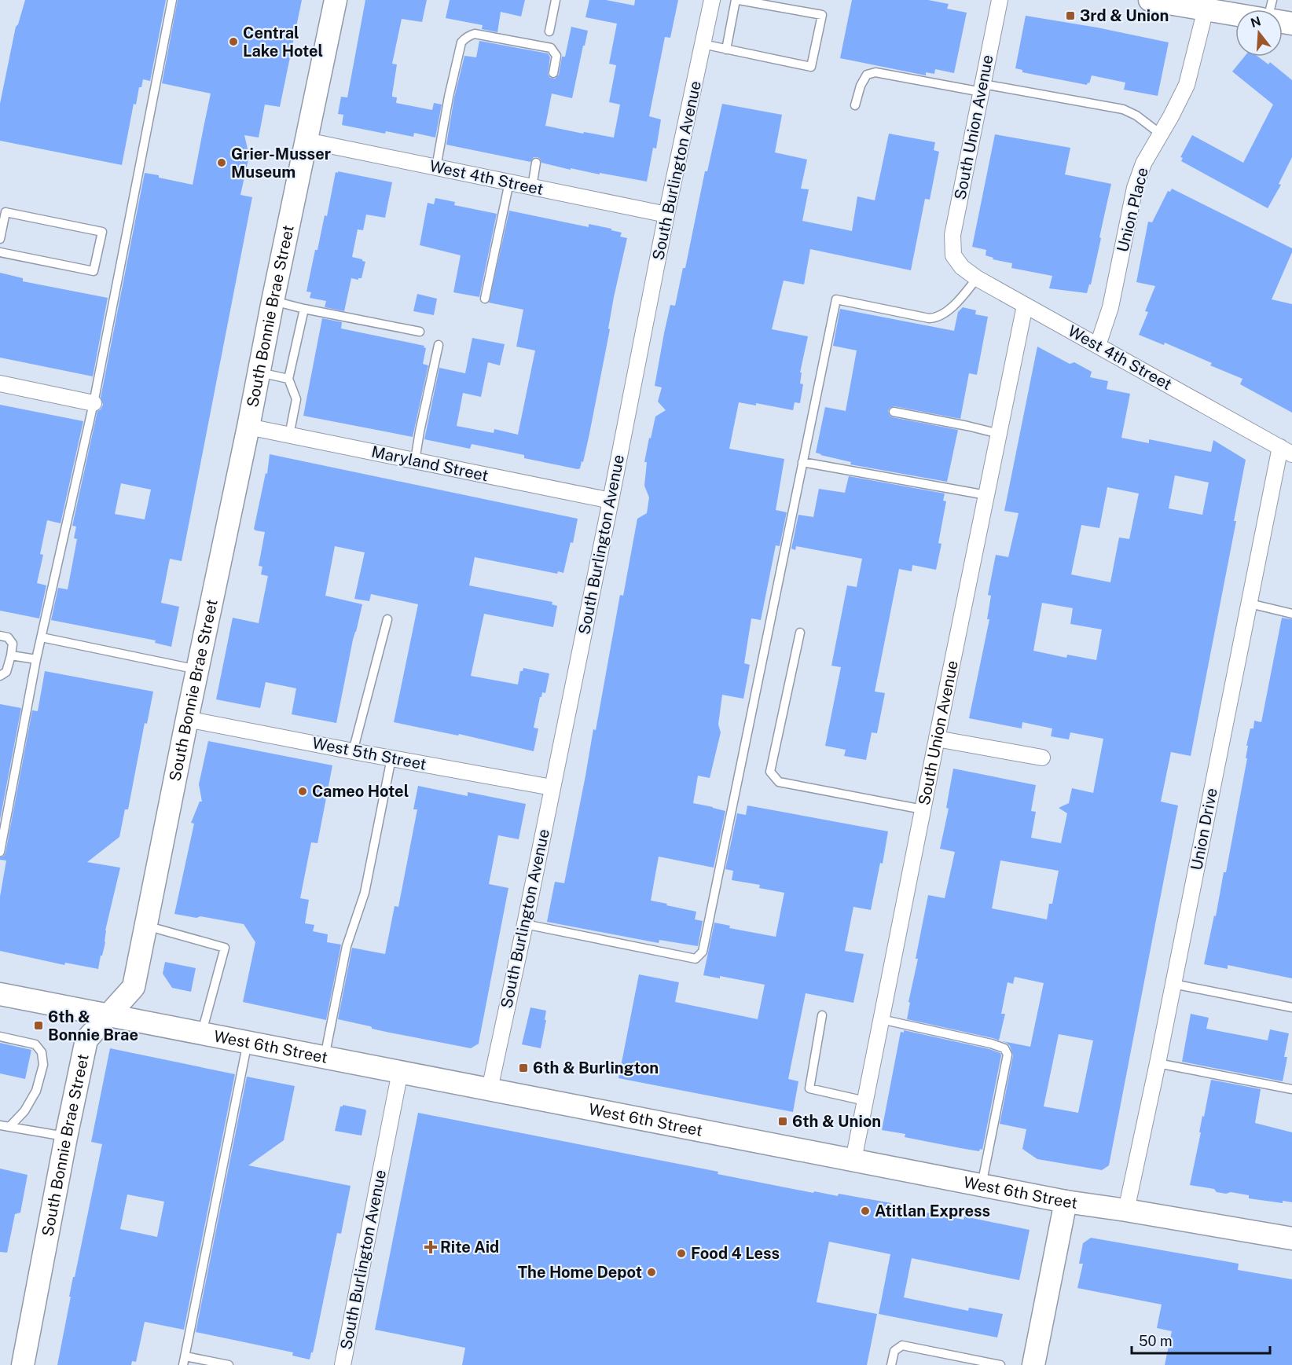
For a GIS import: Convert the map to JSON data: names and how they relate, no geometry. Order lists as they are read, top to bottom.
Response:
{
  "streets": {
    "street": [
      "South Union Avenue",
      "South Burlington Avenue",
      "West 4th Street",
      "Union Place",
      "South Bonnie Brae Street",
      "Maryland Street",
      "West 5th Street",
      "Union Drive",
      "West 6th Street"
    ]
  },
  "crossings": [
    ["South Union Avenue", "West 4th Street"],
    ["South Union Avenue", "West 6th Street"],
    ["South Burlington Avenue", "West 4th Street"],
    ["South Burlington Avenue", "Maryland Street"],
    ["South Burlington Avenue", "West 5th Street"],
    ["South Burlington Avenue", "West 6th Street"],
    ["West 4th Street", "Union Place"],
    ["West 4th Street", "South Bonnie Brae Street"],
    ["West 4th Street", "Union Drive"],
    ["South Bonnie Brae Street", "Maryland Street"],
    ["South Bonnie Brae Street", "West 5th Street"],
    ["South Bonnie Brae Street", "West 6th Street"],
    ["Union Drive", "West 6th Street"]
  ],
  "places": {
    "transit": [
      "3rd & Union",
      "6th & Bonnie Brae",
      "6th & Burlington",
      "6th & Union"
    ],
    "other": [
      "Central Lake Hotel",
      "Grier-Musser Museum",
      "Cameo Hotel",
      "Atitlan Express",
      "Food 4 Less",
      "The Home Depot"
    ],
    "health": ["Rite Aid"]
  },
  "scale_bar": "50 m",
  "north": "top"
}
